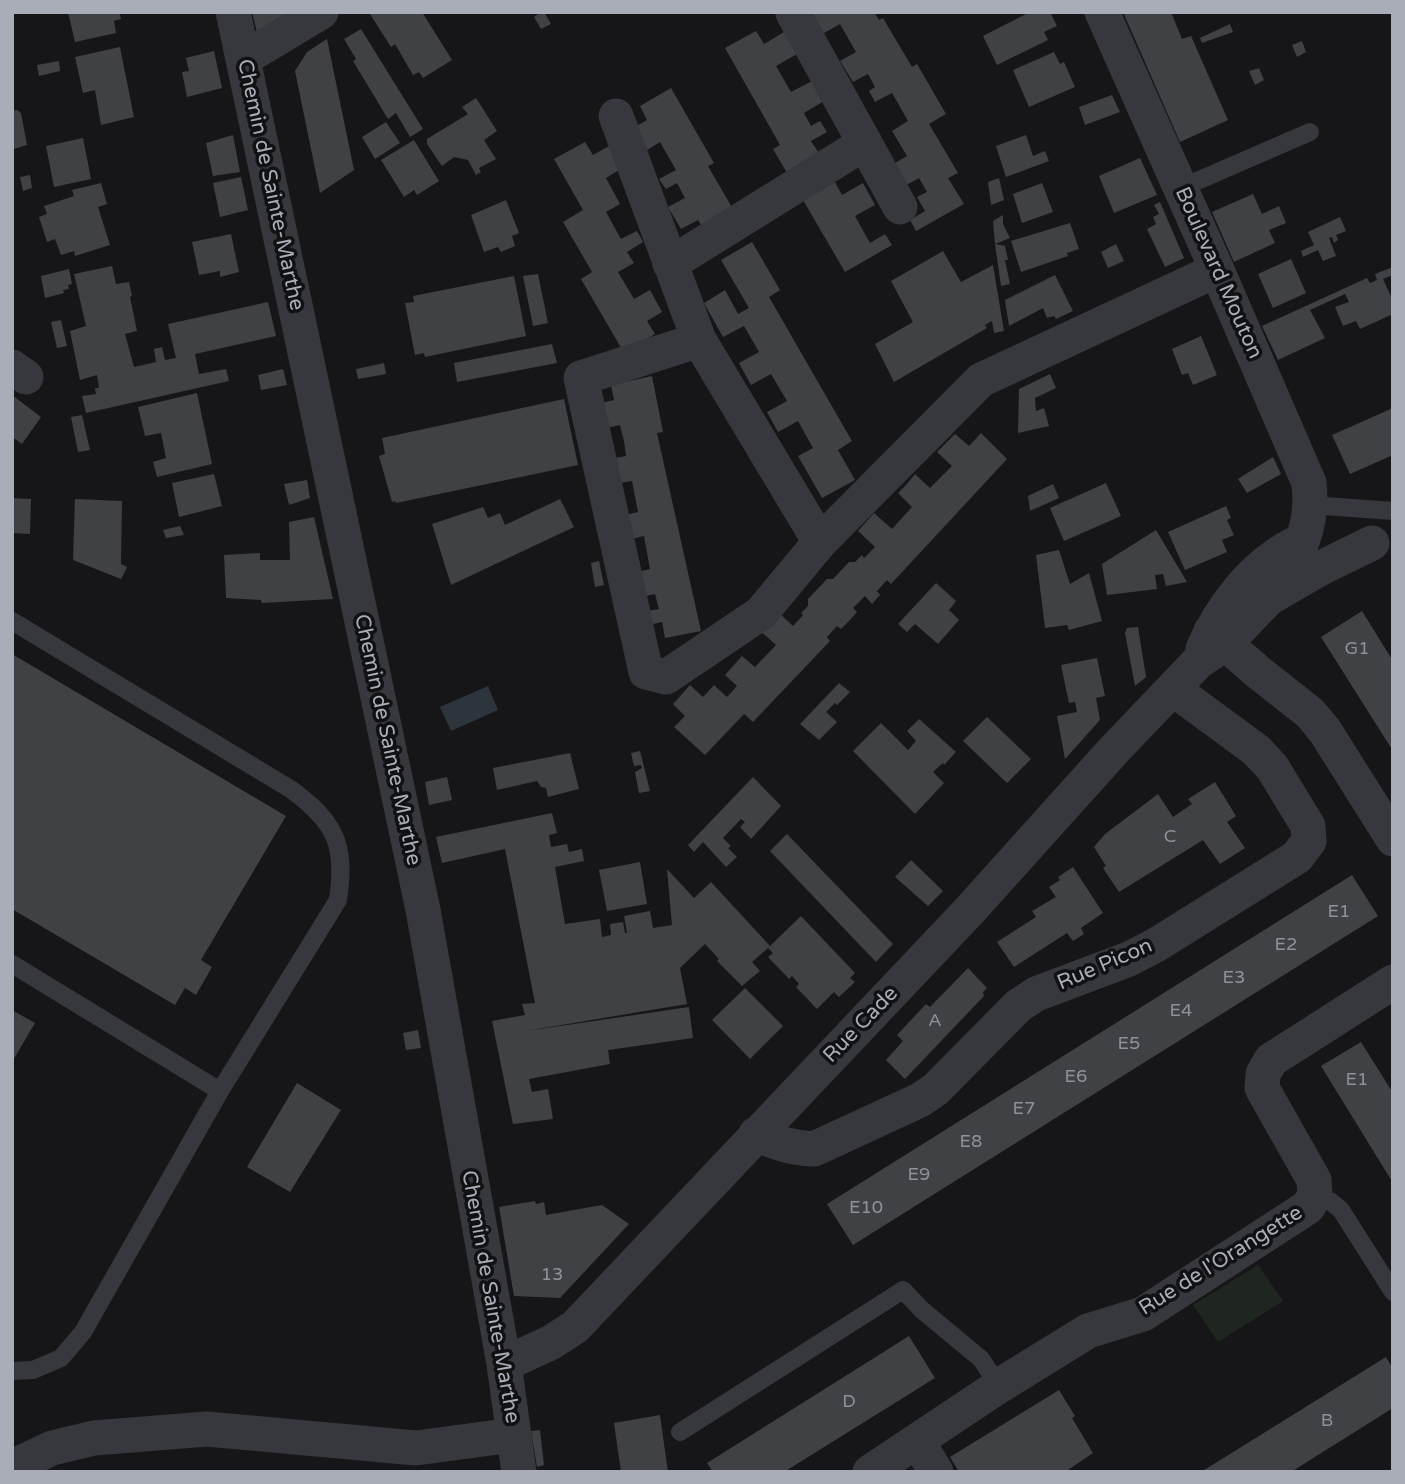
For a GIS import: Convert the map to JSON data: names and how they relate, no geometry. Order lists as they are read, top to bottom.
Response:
{
  "streets": {
    "street": [
      "Chemin de Sainte-Marthe",
      "Boulevard Mouton",
      "Rue Picon",
      "Rue Cade",
      "Rue de l'Orangette"
    ]
  },
  "crossings": [
    ["Chemin de Sainte-Marthe", "Rue Cade"],
    ["Boulevard Mouton", "Rue Cade"],
    ["Rue Picon", "Rue Cade"]
  ],
  "house_numbers": [
    "G1",
    "C",
    "E1",
    "E2",
    "E3",
    "E4",
    "A",
    "E5",
    "E6",
    "E1",
    "E7",
    "E8",
    "E9",
    "E10",
    "13",
    "D",
    "B"
  ]
}
